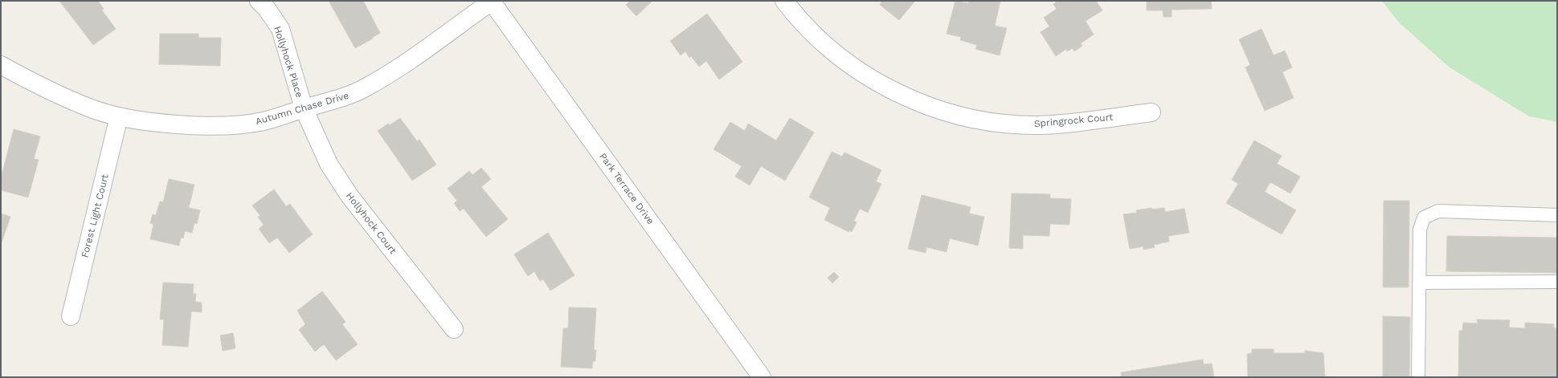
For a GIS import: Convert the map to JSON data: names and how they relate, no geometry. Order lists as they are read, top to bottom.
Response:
{
  "streets": {
    "street": [
      "Hollyhock Place",
      "Autumn Chase Drive",
      "Springrock Court",
      "Park Terrace Drive",
      "Forest Light Court",
      "Hollyhock Court"
    ]
  },
  "crossings": [
    ["Hollyhock Place", "Autumn Chase Drive"],
    ["Hollyhock Place", "Hollyhock Court"],
    ["Autumn Chase Drive", "Park Terrace Drive"],
    ["Autumn Chase Drive", "Forest Light Court"],
    ["Autumn Chase Drive", "Hollyhock Court"]
  ]
}
